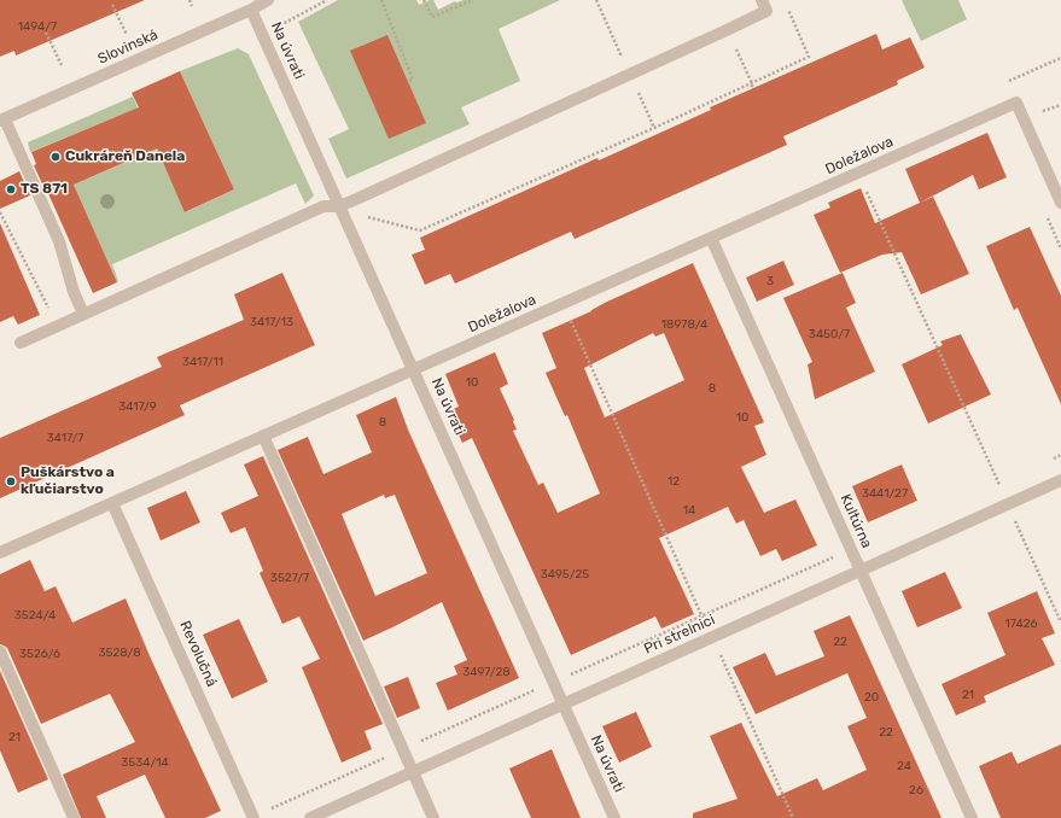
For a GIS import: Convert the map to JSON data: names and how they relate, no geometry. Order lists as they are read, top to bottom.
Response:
{
  "streets": {
    "street": [
      "Slovinská",
      "Na úvrati",
      "Doležalova",
      "Kultúrna",
      "Pri strelnici",
      "Revolučná"
    ]
  },
  "crossings": [
    ["Slovinská", "Na úvrati"],
    ["Na úvrati", "Doležalova"],
    ["Na úvrati", "Pri strelnici"],
    ["Doležalova", "Kultúrna"],
    ["Doležalova", "Revolučná"],
    ["Kultúrna", "Pri strelnici"]
  ],
  "places": ["Cukráreň Danela", "TS 871", "Puškárstvo a kľučiarstvo"],
  "house_numbers": [
    "1494/7",
    "3",
    "3417/13",
    "18978/4",
    "3450/7",
    "3417/11",
    "10",
    "8",
    "3417/9",
    "10",
    "8",
    "3417/7",
    "12",
    "3441/27",
    "14",
    "3495/25",
    "3527/7",
    "3524/4",
    "17426",
    "22",
    "3528/8",
    "3526/6",
    "3497/28",
    "21",
    "20",
    "22",
    "21",
    "3534/14",
    "24",
    "26"
  ]
}
